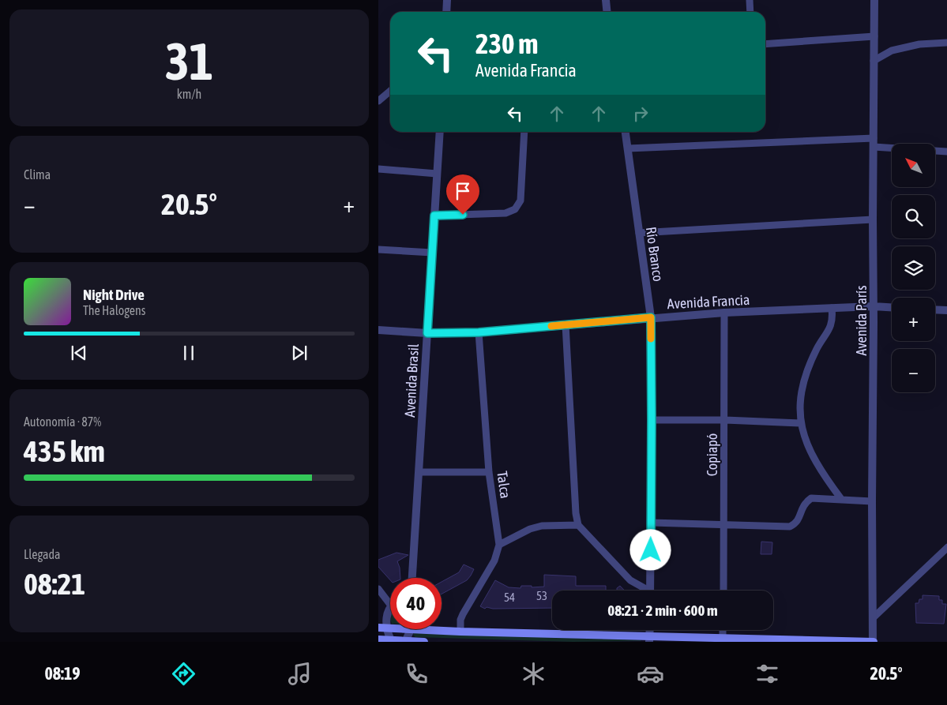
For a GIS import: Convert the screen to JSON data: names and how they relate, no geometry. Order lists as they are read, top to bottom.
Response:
{
  "streets": {
    "street": [
      "Río Branco",
      "Avenida Francia",
      "Avenida París",
      "Avenida Brasil",
      "Copiapó",
      "Talca"
    ]
  },
  "crossings": [
    ["Río Branco", "Avenida Francia"],
    ["Avenida Francia", "Avenida París"],
    ["Avenida Francia", "Avenida Brasil"],
    ["Avenida Francia", "Copiapó"],
    ["Avenida Francia", "Talca"]
  ],
  "house_numbers": ["53", "54"],
  "north": "top left",
  "page": {
    "tile": [
      ["31", "km/h"],
      "Clima",
      ["Autonomía · 87%", "435 km"],
      ["Llegada", "08:21"]
    ],
    "turn": ["230 m", "Avenida Francia"],
    "map_buttons": ["+", "−"],
    "heat": ["−", "20.5°", "+"],
    "song": ["Night Drive", "The Halogens"],
    "limit": "40",
    "trip": "08:21 · 2 min · 600 m",
    "tabs": ["08:19", "20.5°"]
  }
}
